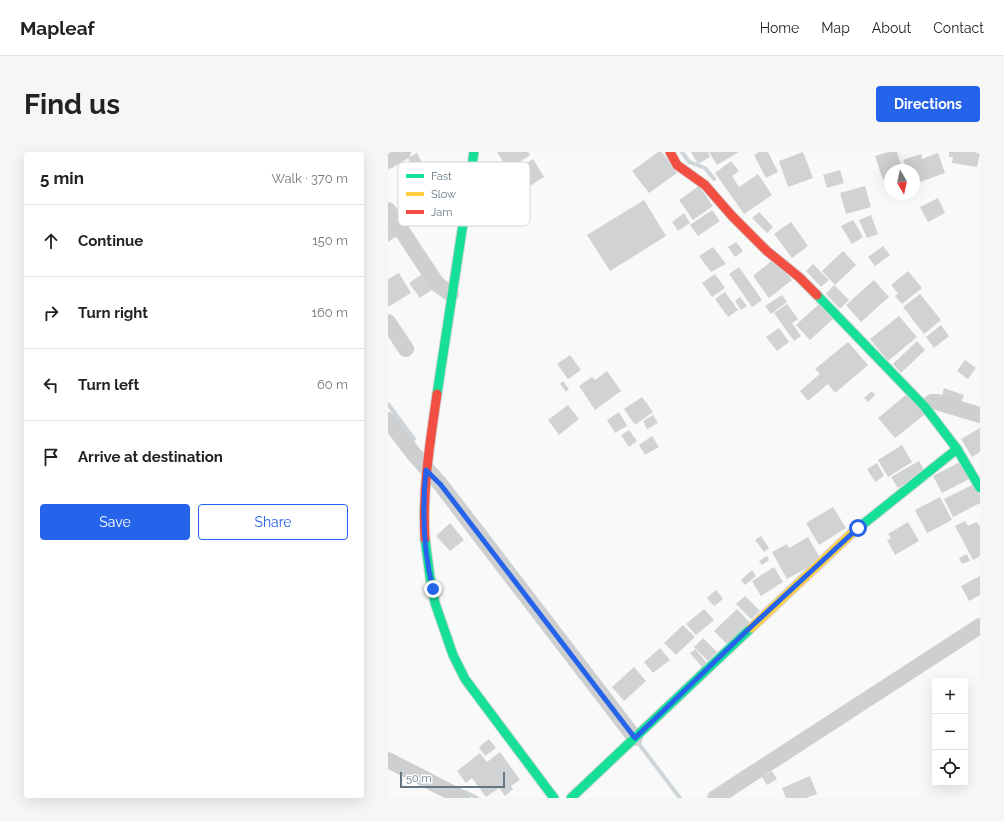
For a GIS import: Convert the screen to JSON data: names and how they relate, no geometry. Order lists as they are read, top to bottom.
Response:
{
  "legend": ["Fast", "Slow", "Jam"],
  "scale_bar": "50 m",
  "north": "bottom",
  "page": {
    "header": "Mapleaf",
    "nav": [
      "Home",
      "Map",
      "About",
      "Contact"
    ],
    "buttons": [
      "Directions",
      ["Save", "Share"]
    ],
    "title": "Find us",
    "heading": ["5 min", "Walk · 370 m"],
    "list": [
      ["Continue", "150 m"],
      ["Turn right", "160 m"],
      ["Turn left", "60 m"],
      "Arrive at destination"
    ],
    "map_buttons": ["+", "−"],
    "scale": "50 m"
  }
}
